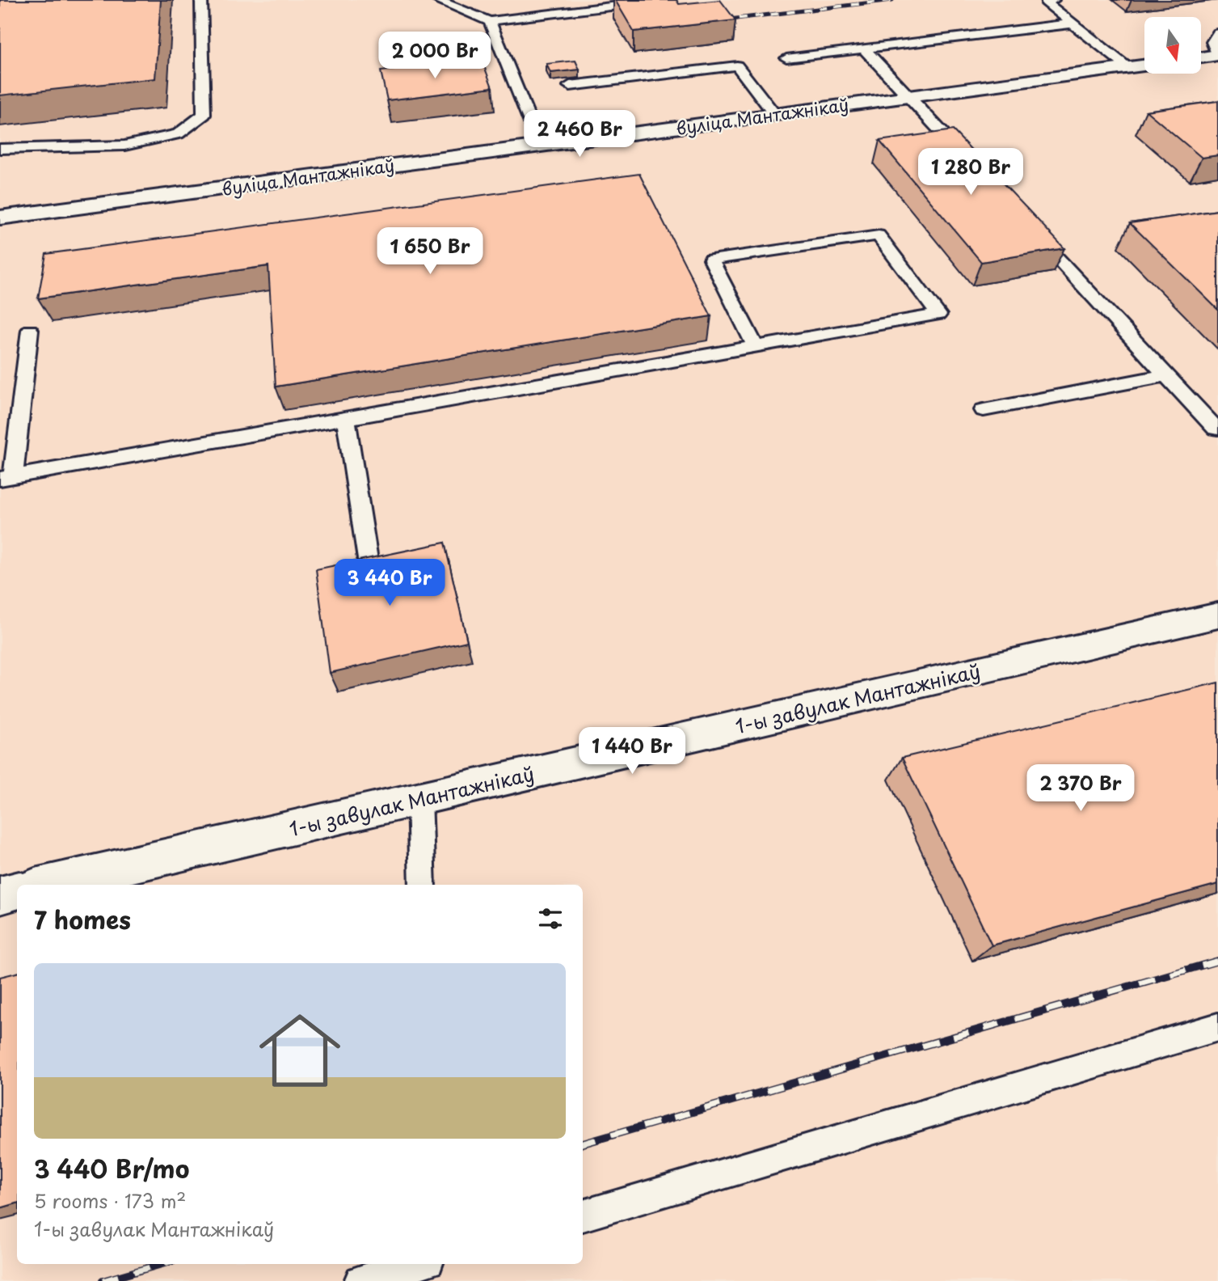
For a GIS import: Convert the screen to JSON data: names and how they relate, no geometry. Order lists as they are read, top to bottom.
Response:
{
  "streets": {
    "street": ["вуліца Мантажнікаў", "1-ы завулак Мантажнікаў"]
  },
  "north": "bottom",
  "page": {
    "price": [
      "2 000 Br",
      "2 460 Br",
      "1 280 Br",
      "1 650 Br",
      "3 440 Br",
      "1 440 Br",
      "2 370 Br"
    ],
    "heading": "7 homes",
    "list": [
      {
        "name": "3 440 Br/mo",
        "note": "5 rooms · 173 m² · 1-ы завулак Мантажнікаў"
      }
    ]
  }
}
